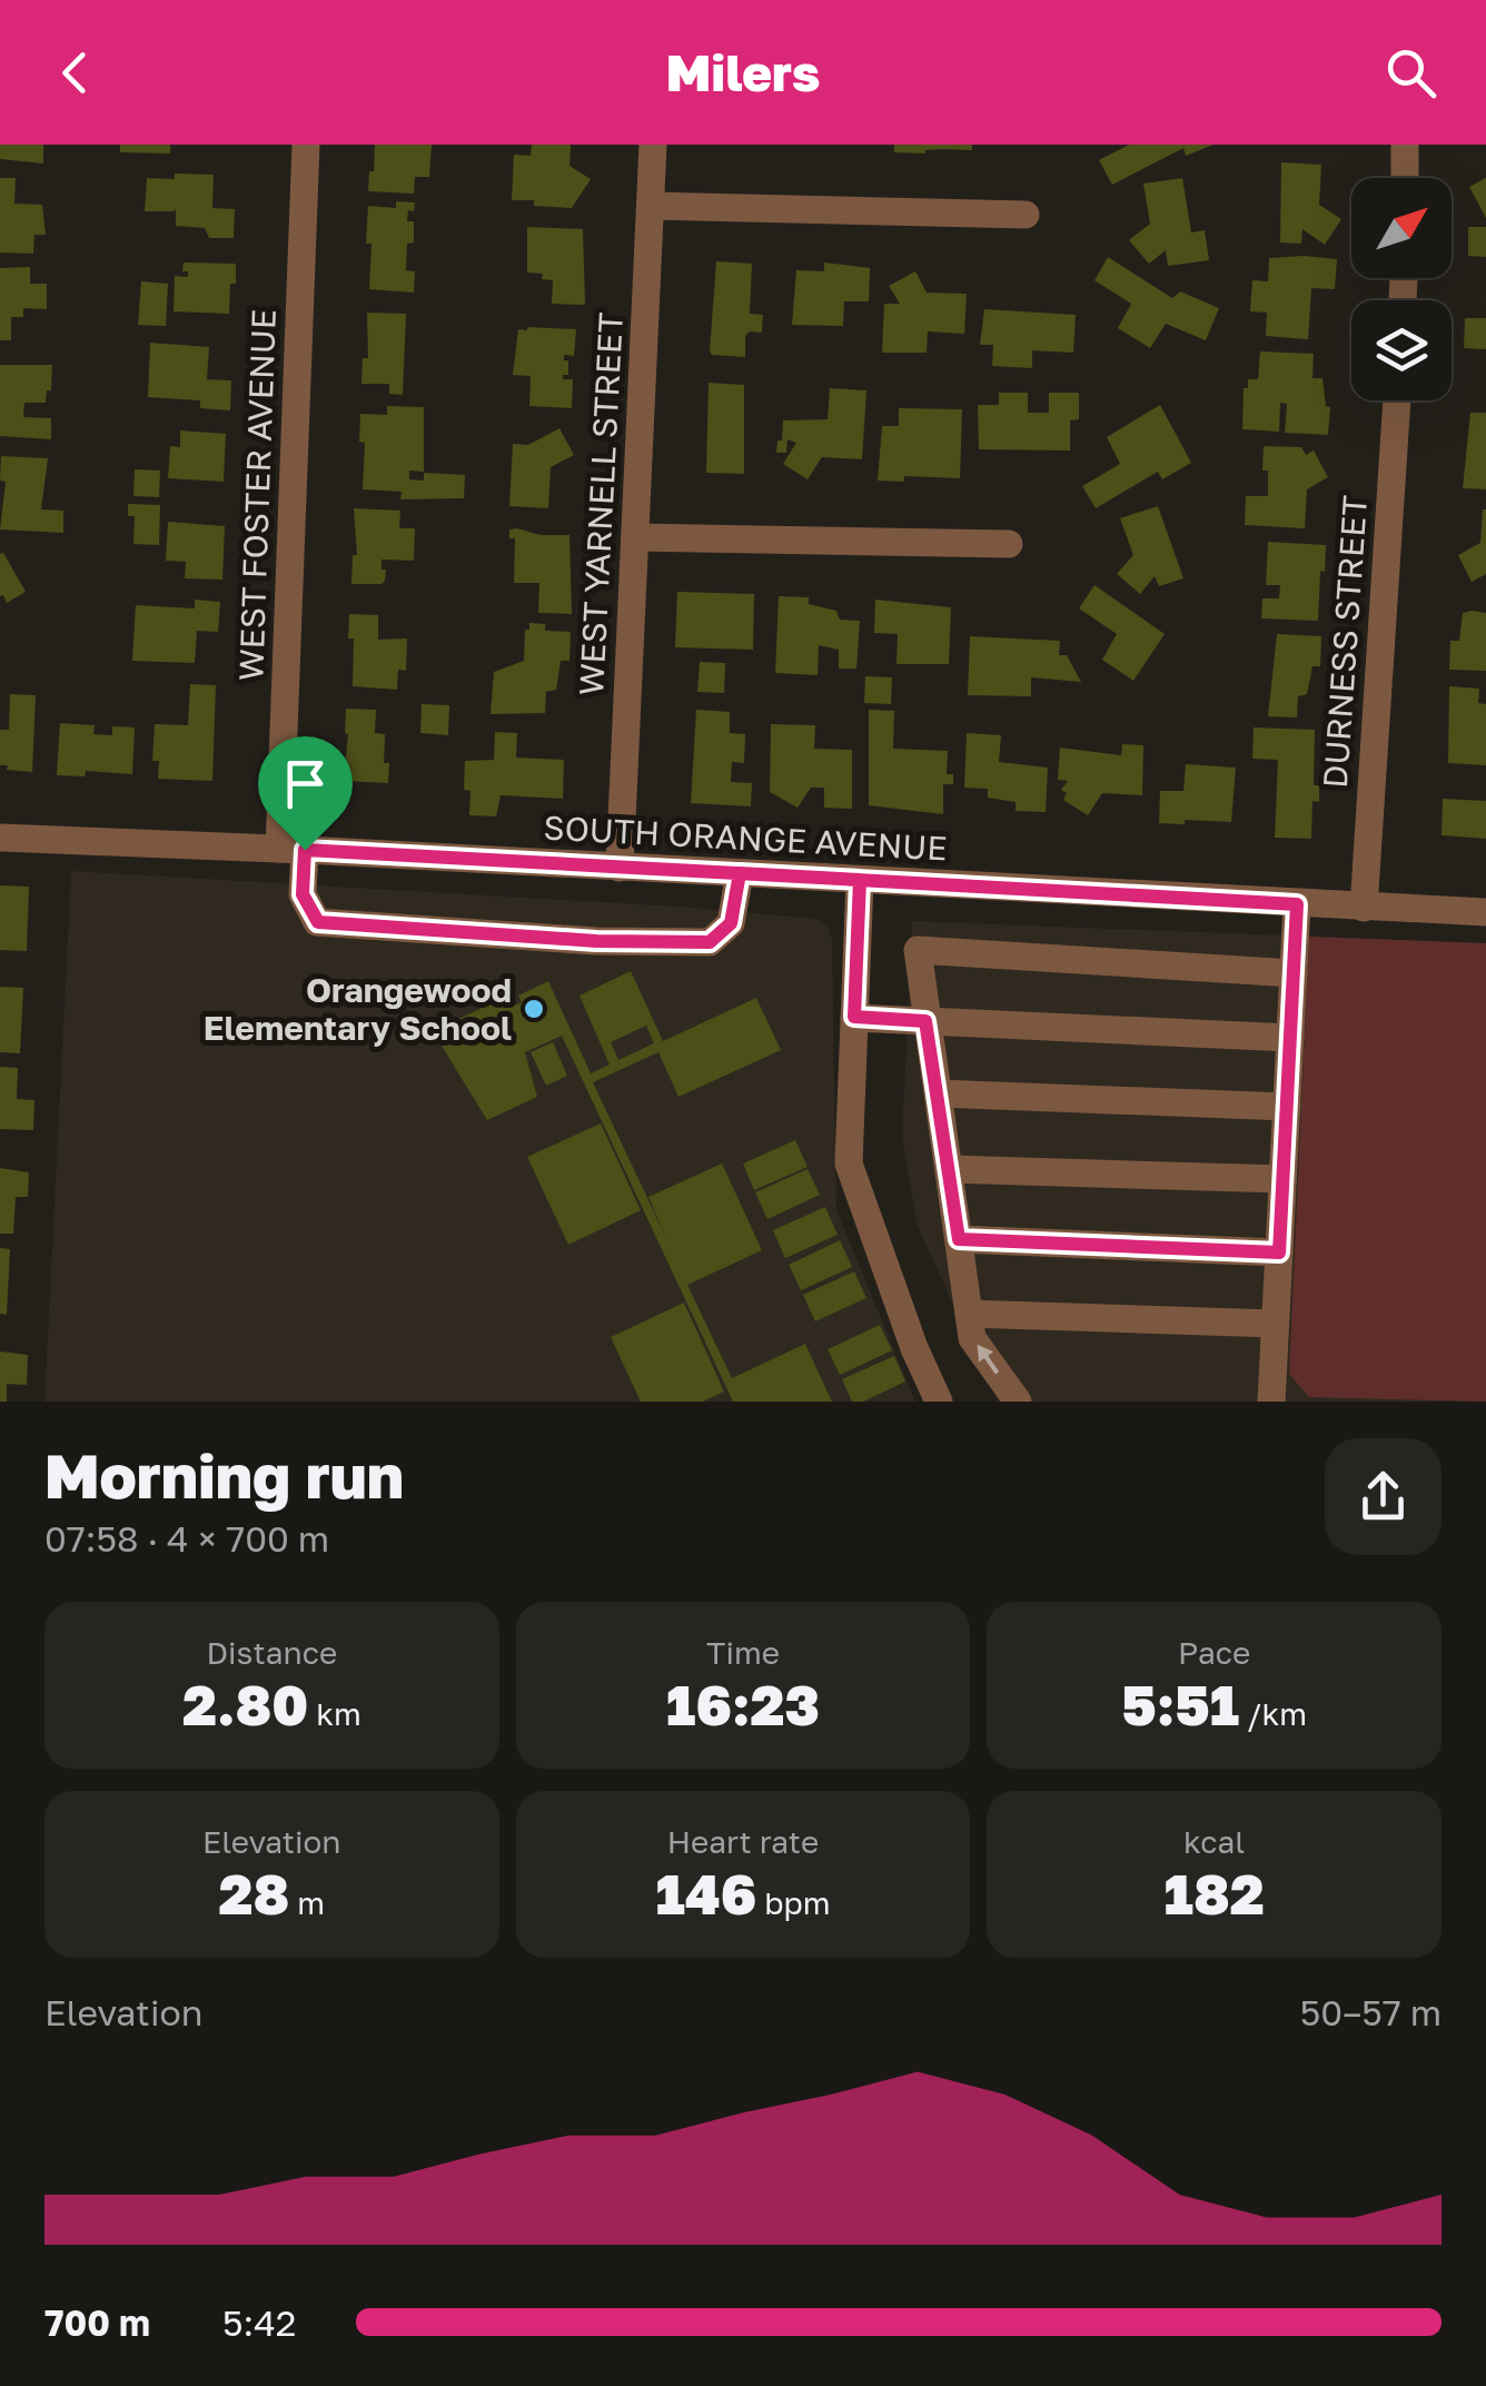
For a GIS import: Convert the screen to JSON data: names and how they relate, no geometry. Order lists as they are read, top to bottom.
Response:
{
  "streets": {
    "street": [
      "WEST FOSTER AVENUE",
      "WEST YARNELL STREET",
      "DURNESS STREET",
      "SOUTH ORANGE AVENUE"
    ]
  },
  "crossings": [
    ["WEST FOSTER AVENUE", "SOUTH ORANGE AVENUE"],
    ["WEST YARNELL STREET", "SOUTH ORANGE AVENUE"],
    ["DURNESS STREET", "SOUTH ORANGE AVENUE"]
  ],
  "places": ["Orangewood Elementary School"],
  "north": "top right",
  "page": {
    "header": "Milers",
    "heading": ["Morning run", "07:58 · 4 × 700 m"],
    "stats": [
      ["Distance", "2.80 km"],
      ["Time", "16:23"],
      ["Pace", "5:51 /km"],
      ["Elevation", "28 m"],
      ["Heart rate", "146 bpm"],
      ["kcal", "182"]
    ],
    "chart": ["Elevation", "50–57 m"],
    "list": [
      {
        "name": "700 m",
        "note": "5:42"
      }
    ]
  }
}
